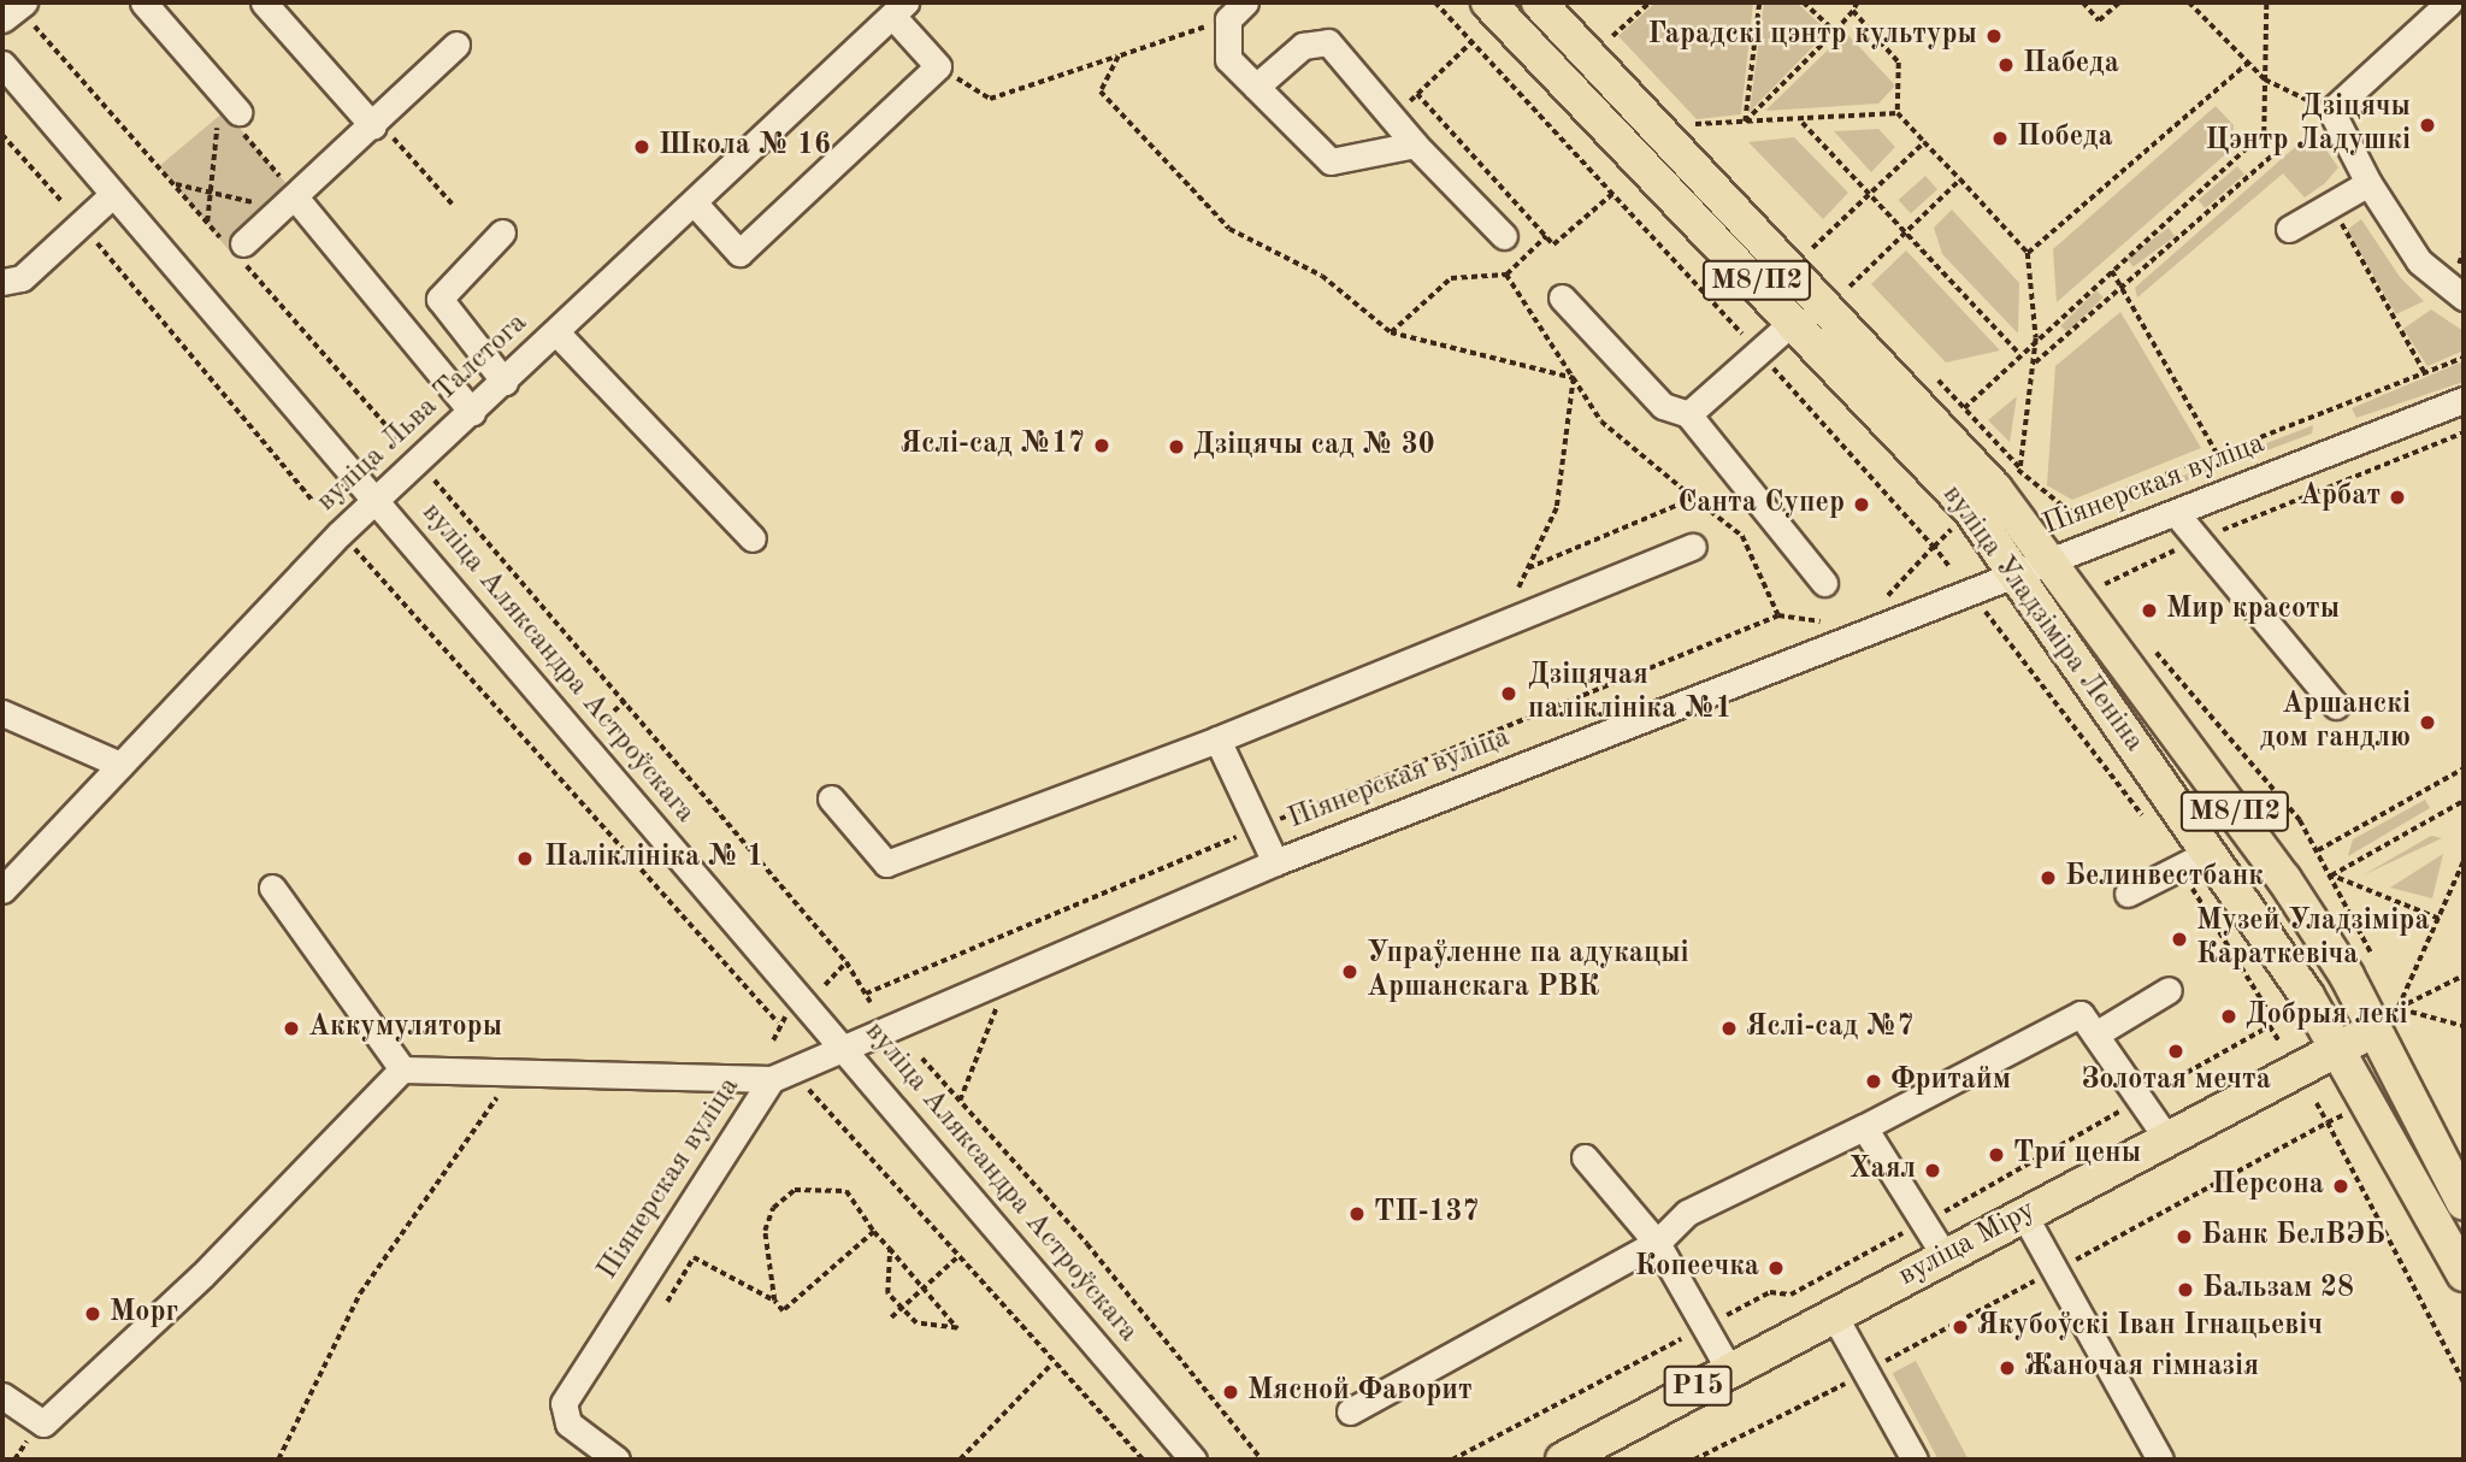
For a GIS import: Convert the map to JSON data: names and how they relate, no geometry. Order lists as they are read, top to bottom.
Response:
{
  "streets": {
    "main road": [
      "М8/П2",
      "вуліца Уладзіміра Леніна",
      "вуліца Міру",
      "Р15"
    ],
    "street": ["вуліца Льва Талстога", "Піянерская вуліца", "вуліца Аляксандра Астроўскага"]
  },
  "crossings": [
    ["вуліца Льва Талстога", "вуліца Аляксандра Астроўскага"],
    ["Піянерская вуліца", "вуліца Уладзіміра Леніна"],
    ["Піянерская вуліца", "вуліца Аляксандра Астроўскага"],
    ["вуліца Уладзіміра Леніна", "вуліца Міру"]
  ],
  "places": [
    "Гарадскі цэнтр культуры",
    "Пабеда",
    "Дзіцячы Цэнтр Ладушкі",
    "Победа",
    "Школа № 16",
    "Яслі-сад №17",
    "Дзіцячы сад № 30",
    "Арбат",
    "Санта Супер",
    "Мир красоты",
    "Дзіцячая паліклініка №1",
    "Аршанскі дом гандлю",
    "Паліклініка № 1",
    "Белинвестбанк",
    "Музей Уладзіміра Караткевіча",
    "Упраўленне па адукацыі Аршанскага РВК",
    "Добрыя лекі",
    "Аккумуляторы",
    "Яслі-сад №7",
    "Золотая мечта",
    "Фритайм",
    "Три цены",
    "Хаял",
    "Персона",
    "ТП-137",
    "Банк БелВЭБ",
    "Копеечка",
    "Бальзам 28",
    "Морг",
    "Якубоўскі Іван Ігнацьевіч",
    "Жаночая гімназія",
    "Мясной Фаворит"
  ]
}
